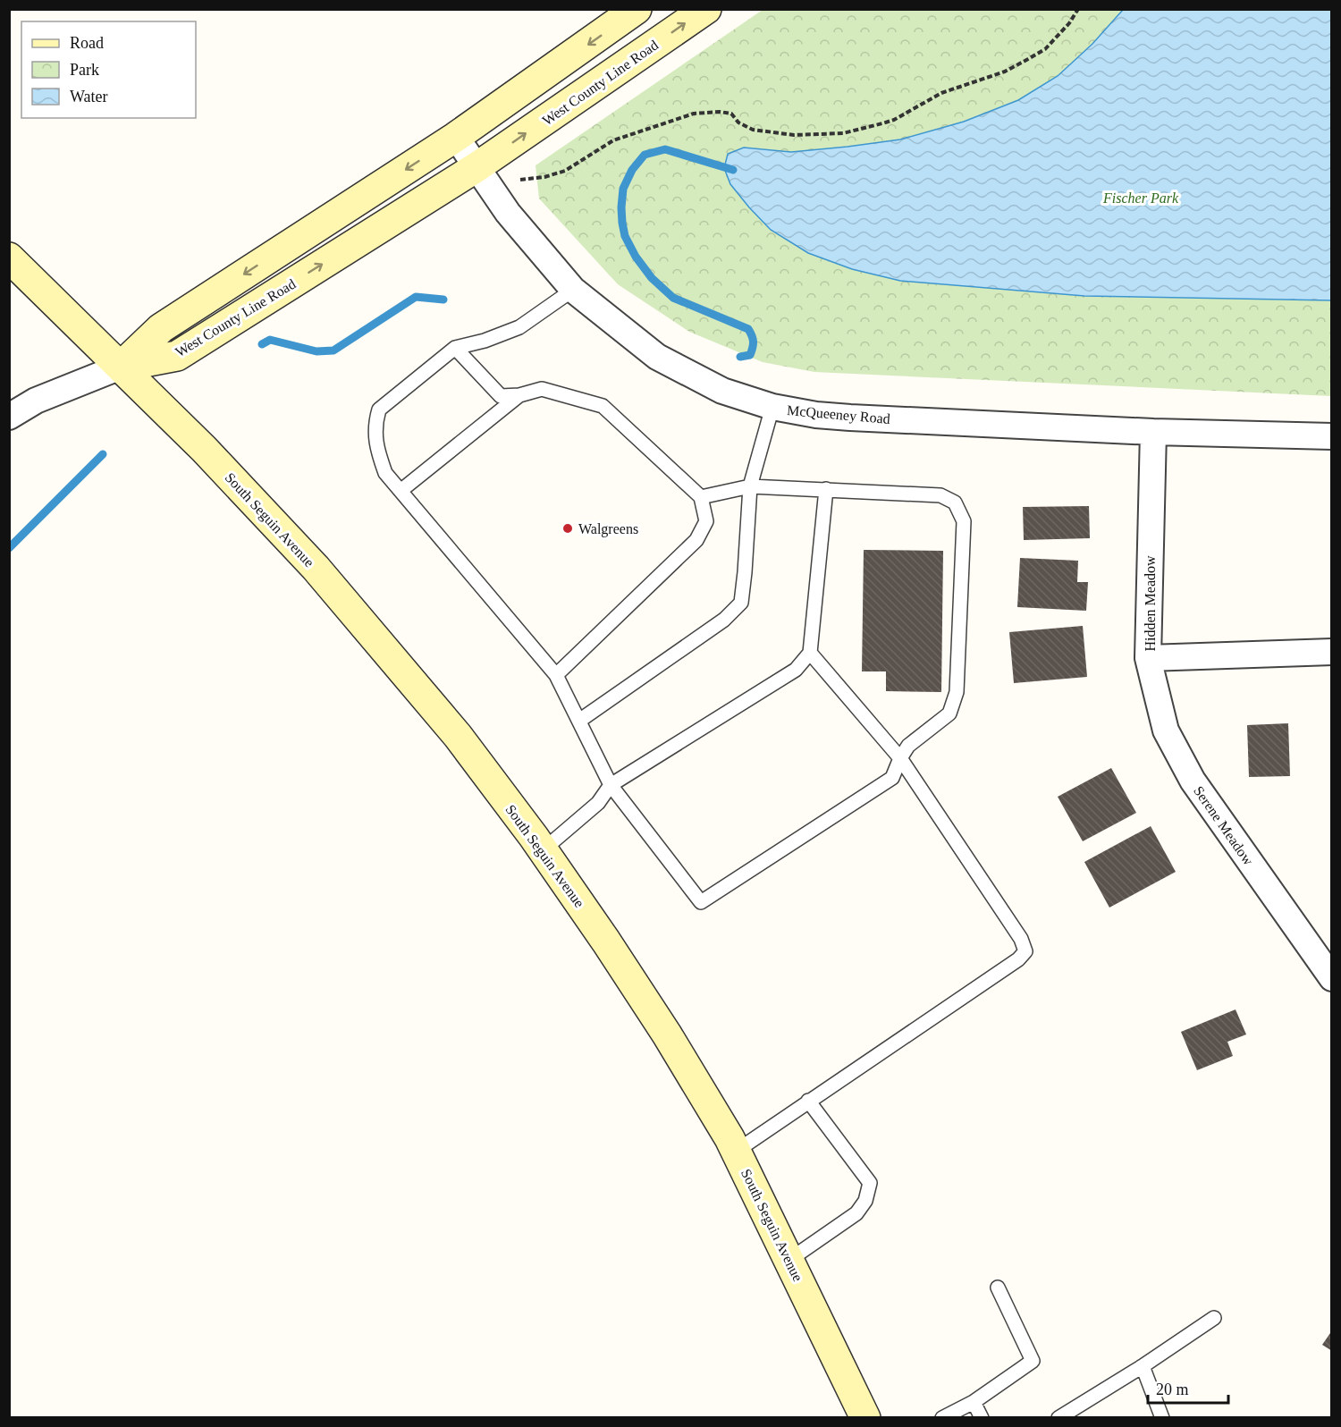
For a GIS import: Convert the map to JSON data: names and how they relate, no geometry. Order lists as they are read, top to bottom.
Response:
{
  "streets": {
    "main road": ["West County Line Road", "South Seguin Avenue"],
    "street": ["McQueeney Road", "Hidden Meadow", "Serene Meadow"]
  },
  "crossings": [
    ["West County Line Road", "McQueeney Road"],
    ["West County Line Road", "South Seguin Avenue"],
    ["McQueeney Road", "Hidden Meadow"],
    ["Hidden Meadow", "Serene Meadow"]
  ],
  "parks": ["Fischer Park"],
  "places": ["Walgreens"],
  "legend": ["Road", "Park", "Water"],
  "scale_bar": "20 m"
}
